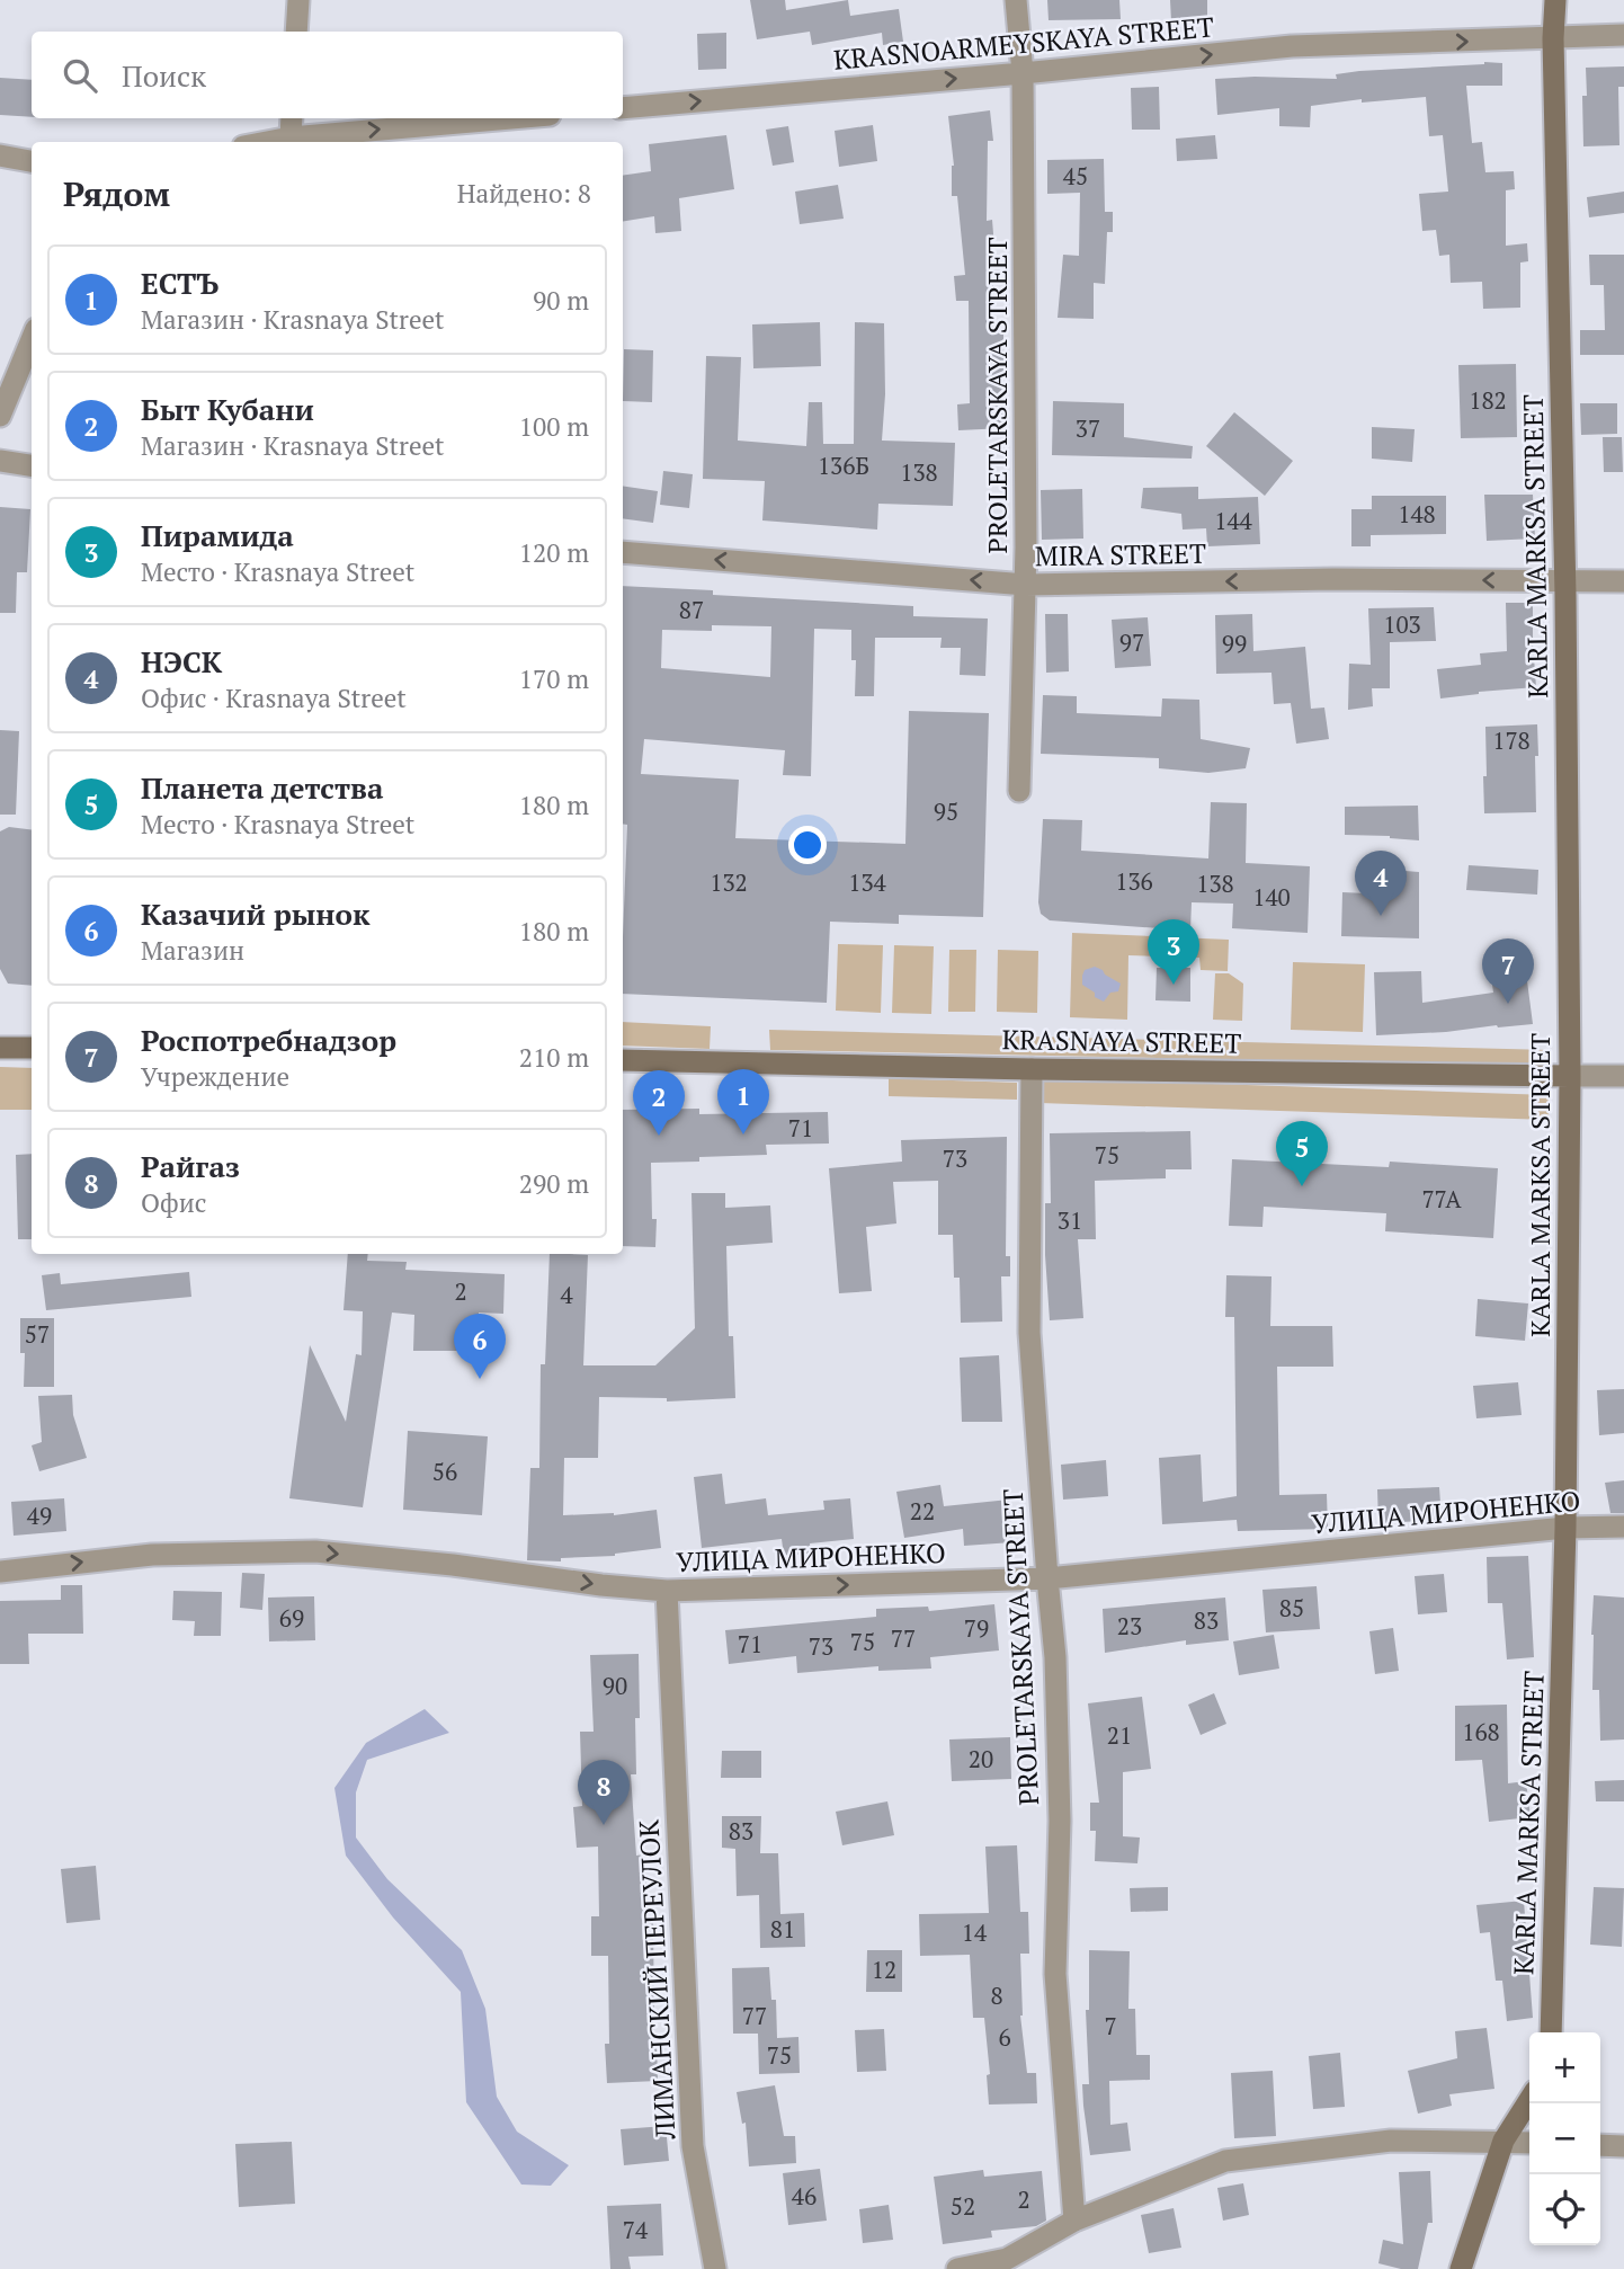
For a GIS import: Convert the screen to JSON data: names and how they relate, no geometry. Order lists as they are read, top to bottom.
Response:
{
  "streets": {
    "main road": ["KARLA MARKSA STREET", "KRASNAYA STREET"],
    "street": [
      "KRASNOARMEYSKAYA STREET",
      "PROLETARSKAYA STREET",
      "MIRA STREET",
      "УЛИЦА МИРОНЕНКО",
      "ЛИМАНСКИЙ ПЕРЕУЛОК"
    ]
  },
  "crossings": [
    ["KRASNOARMEYSKAYA STREET", "PROLETARSKAYA STREET"],
    ["KRASNOARMEYSKAYA STREET", "KARLA MARKSA STREET"],
    ["PROLETARSKAYA STREET", "MIRA STREET"],
    ["PROLETARSKAYA STREET", "KRASNAYA STREET"],
    ["PROLETARSKAYA STREET", "УЛИЦА МИРОНЕНКО"],
    ["KARLA MARKSA STREET", "MIRA STREET"],
    ["KARLA MARKSA STREET", "KRASNAYA STREET"],
    ["KARLA MARKSA STREET", "УЛИЦА МИРОНЕНКО"],
    ["УЛИЦА МИРОНЕНКО", "ЛИМАНСКИЙ ПЕРЕУЛОК"]
  ],
  "one_way": ["KRASNOARMEYSKAYA STREET", "MIRA STREET", "УЛИЦА МИРОНЕНКО"],
  "house_numbers": [
    "45",
    "182",
    "37",
    "136Б",
    "138",
    "148",
    "144",
    "87",
    "103",
    "97",
    "99",
    "178",
    "95",
    "136",
    "132",
    "134",
    "138",
    "140",
    "71",
    "75",
    "73",
    "77А",
    "31",
    "2",
    "4",
    "57",
    "56",
    "22",
    "49",
    "85",
    "69",
    "83",
    "23",
    "79",
    "77",
    "75",
    "71",
    "73",
    "90",
    "168",
    "21",
    "20",
    "83",
    "81",
    "14",
    "12",
    "8",
    "77",
    "7",
    "6",
    "75",
    "46",
    "2",
    "52",
    "74"
  ],
  "page": {
    "search": "Поиск",
    "heading": ["Рядом", "Найдено: 8"],
    "list": [
      {
        "mark": "1",
        "name": "ЕСТЪ",
        "note": "Магазин · Krasnaya Street",
        "value": "90 m"
      },
      {
        "mark": "2",
        "name": "Быт Кубани",
        "note": "Магазин · Krasnaya Street",
        "value": "100 m"
      },
      {
        "mark": "3",
        "name": "Пирамида",
        "note": "Место · Krasnaya Street",
        "value": "120 m"
      },
      {
        "mark": "4",
        "name": "НЭСК",
        "note": "Офис · Krasnaya Street",
        "value": "170 m"
      },
      {
        "mark": "5",
        "name": "Планета детства",
        "note": "Место · Krasnaya Street",
        "value": "180 m"
      },
      {
        "mark": "6",
        "name": "Казачий рынок",
        "note": "Магазин",
        "value": "180 m"
      },
      {
        "mark": "7",
        "name": "Роспотребнадзор",
        "note": "Учреждение",
        "value": "210 m"
      },
      {
        "mark": "8",
        "name": "Райгаз",
        "note": "Офис",
        "value": "290 m"
      }
    ],
    "pins": [
      "4",
      "3",
      "7",
      "1",
      "2",
      "5",
      "6",
      "8"
    ],
    "map_buttons": ["+", "−"]
  }
}
